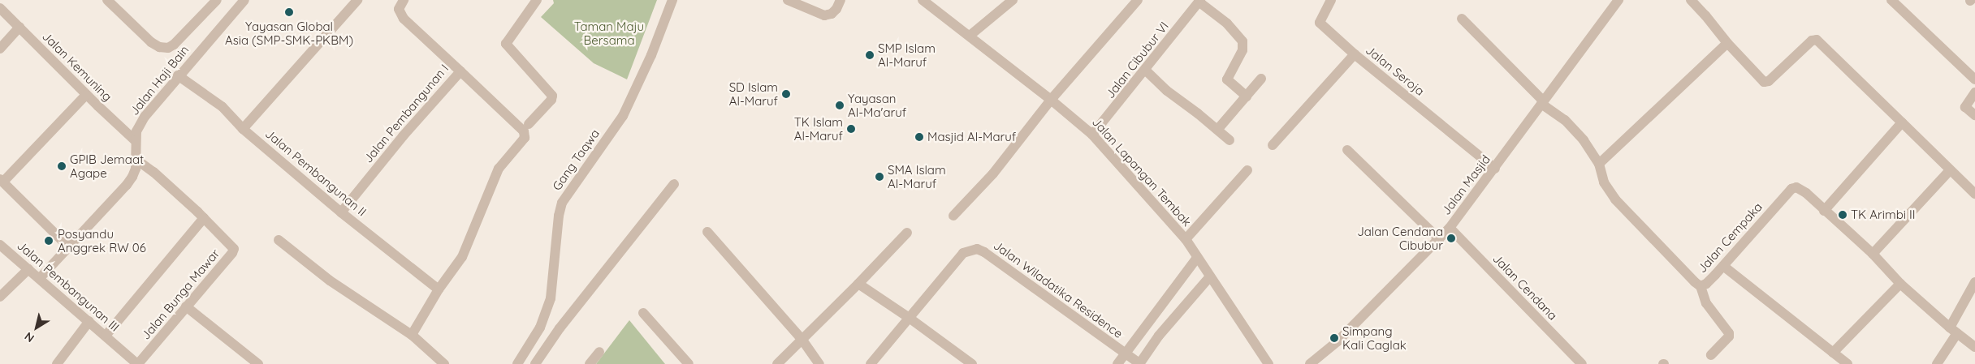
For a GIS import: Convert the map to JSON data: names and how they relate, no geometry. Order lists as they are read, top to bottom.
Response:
{
  "streets": {
    "street": [
      "Jalan Cibubur VI",
      "Jalan Kemuning",
      "Jalan Seroja",
      "Jalan Haji Bain",
      "Jalan Pembangunan I",
      "Gang Taqwa",
      "Jalan Lapangan Tembak",
      "Jalan Pembangunan II",
      "Jalan Masjid",
      "Jalan Cempaka",
      "Jalan Pembangunan III",
      "Jalan Cendana",
      "Jalan Wiladatika Residence",
      "Jalan Bunga Mawar"
    ]
  },
  "crossings": [
    ["Jalan Cibubur VI", "Jalan Lapangan Tembak"],
    ["Jalan Kemuning", "Jalan Haji Bain"],
    ["Jalan Seroja", "Jalan Masjid"],
    ["Jalan Haji Bain", "Jalan Pembangunan II"],
    ["Jalan Haji Bain", "Jalan Pembangunan III"],
    ["Jalan Haji Bain", "Jalan Bunga Mawar"],
    ["Jalan Pembangunan I", "Jalan Pembangunan II"],
    ["Jalan Lapangan Tembak", "Jalan Wiladatika Residence"],
    ["Jalan Masjid", "Jalan Cempaka"],
    ["Jalan Masjid", "Jalan Cendana"],
    ["Jalan Pembangunan III", "Jalan Bunga Mawar"]
  ],
  "parks": ["Taman Maju Bersama"],
  "places": [
    "Yayasan Global Asia (SMP-SMK-PKBM)",
    "SMP Islam Al-Maruf",
    "SD Islam Al-Maruf",
    "Yayasan Al-Ma'aruf",
    "TK Islam Al-Maruf",
    "Masjid Al-Maruf",
    "GPIB Jemaat Agape",
    "SMA Islam Al-Maruf",
    "TK Arimbi II",
    "Jalan Cendana Cibubur",
    "Posyandu Anggrek RW 06",
    "Simpang Kali Caglak"
  ],
  "north": "bottom left"
}
